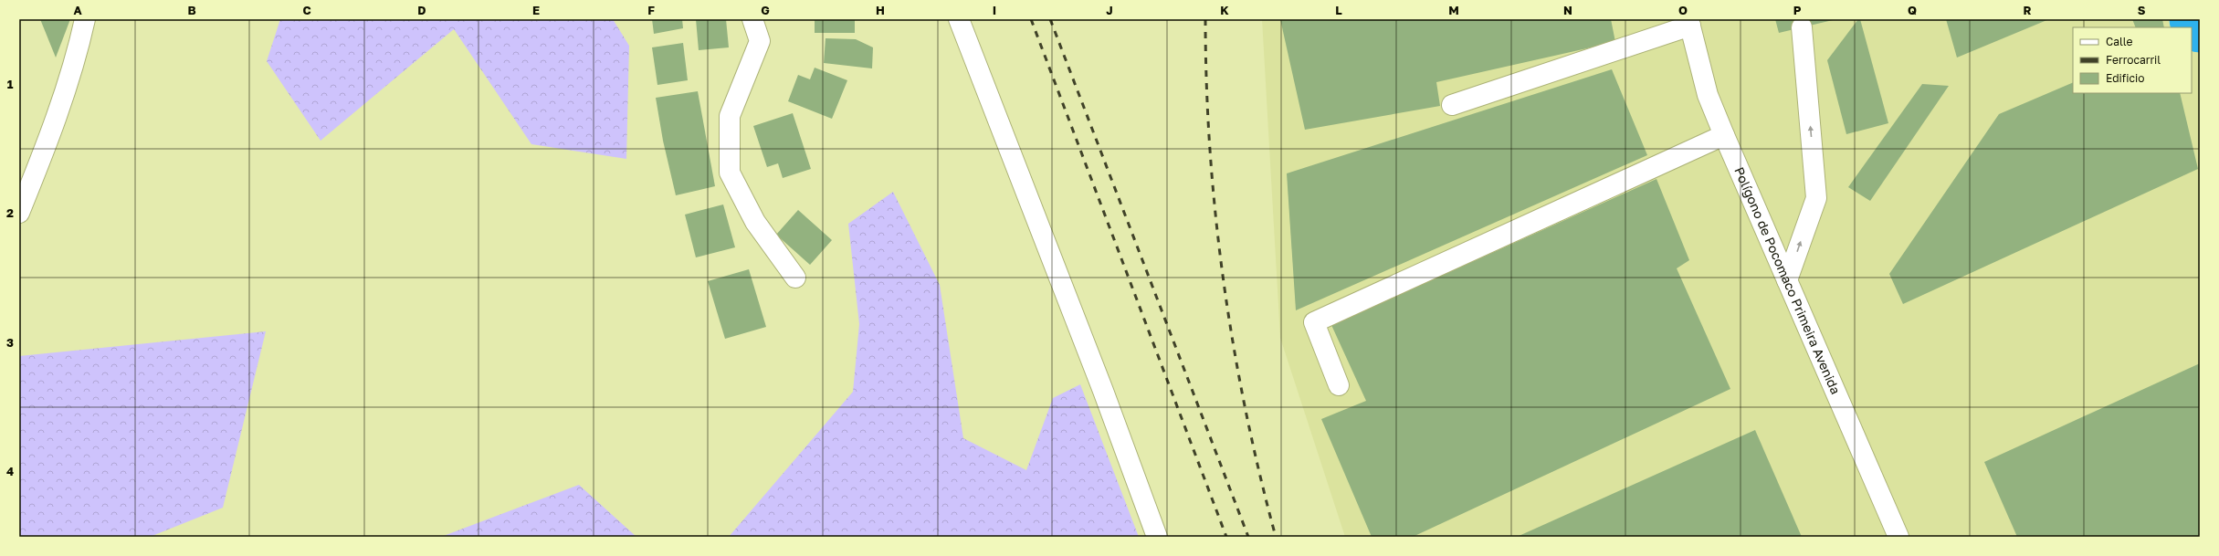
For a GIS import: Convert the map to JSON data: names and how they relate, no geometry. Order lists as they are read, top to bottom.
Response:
{
  "streets": {
    "street": ["Polígono de Pocomaco Primeira Avenida"]
  },
  "legend": ["Calle", "Ferrocarril", "Edificio"],
  "grid": {
    "columns": [
      "A",
      "B",
      "C",
      "D",
      "E",
      "F",
      "G",
      "H",
      "I",
      "J",
      "K",
      "L",
      "M",
      "N",
      "O",
      "P",
      "Q",
      "R",
      "S"
    ],
    "rows": [
      "1",
      "2",
      "3",
      "4"
    ]
  }
}
